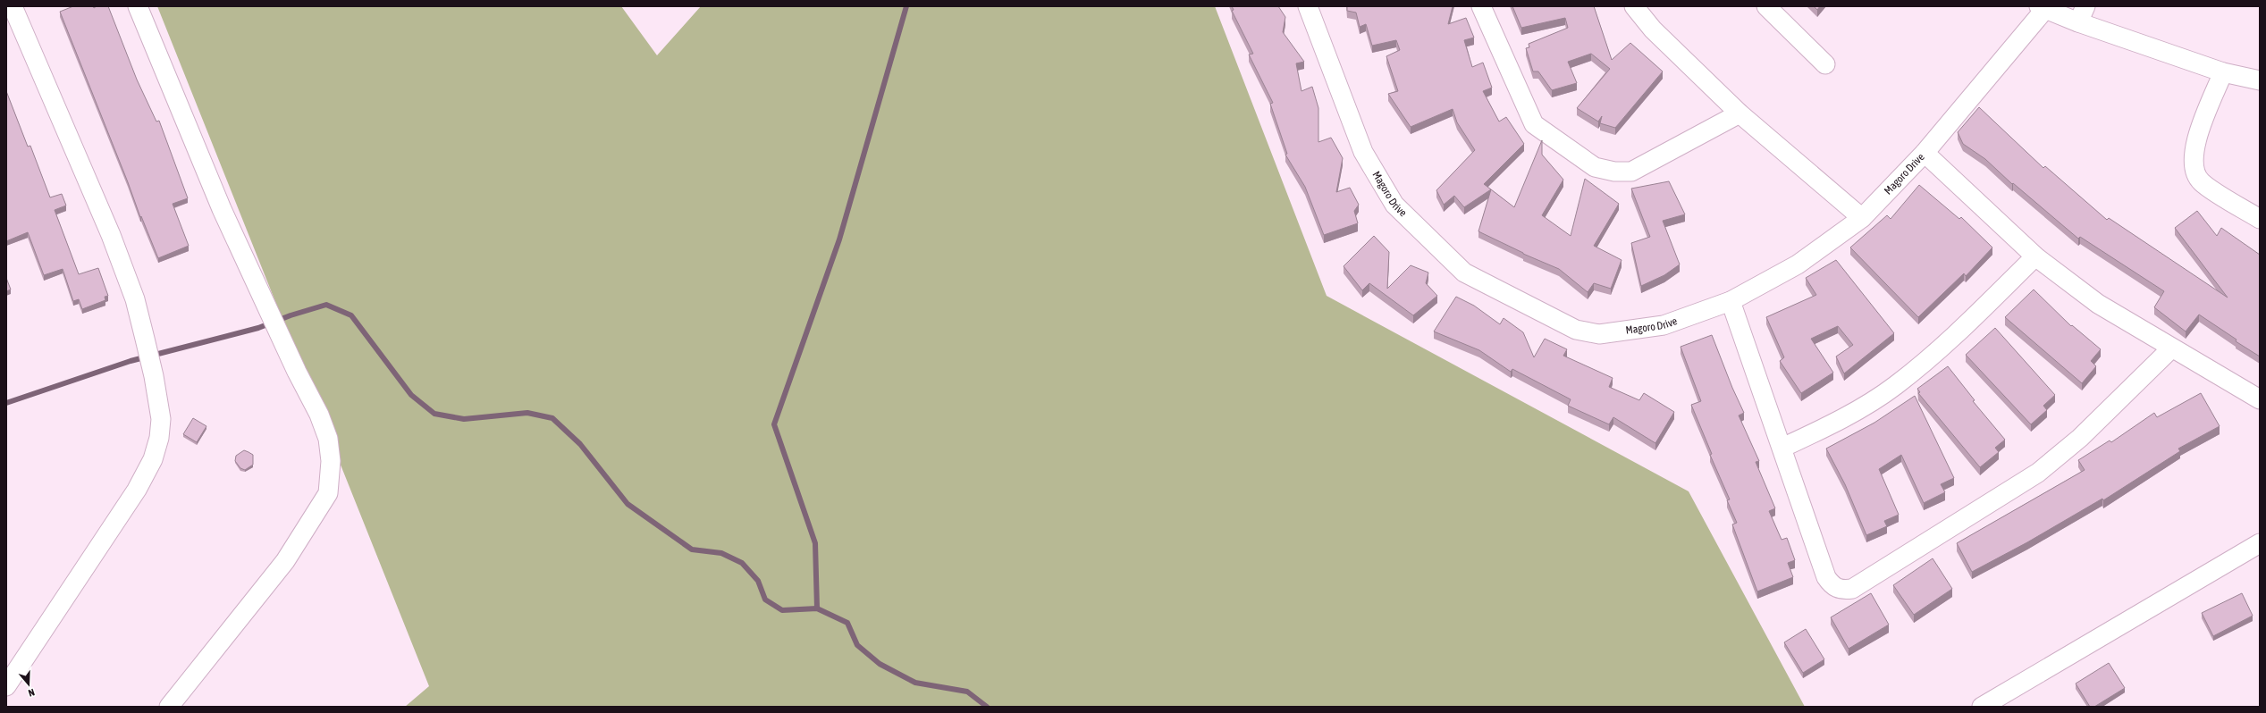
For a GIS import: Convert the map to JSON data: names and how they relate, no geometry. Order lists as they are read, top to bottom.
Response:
{
  "streets": {
    "street": ["Magoro Drive"]
  },
  "north": "bottom"
}
